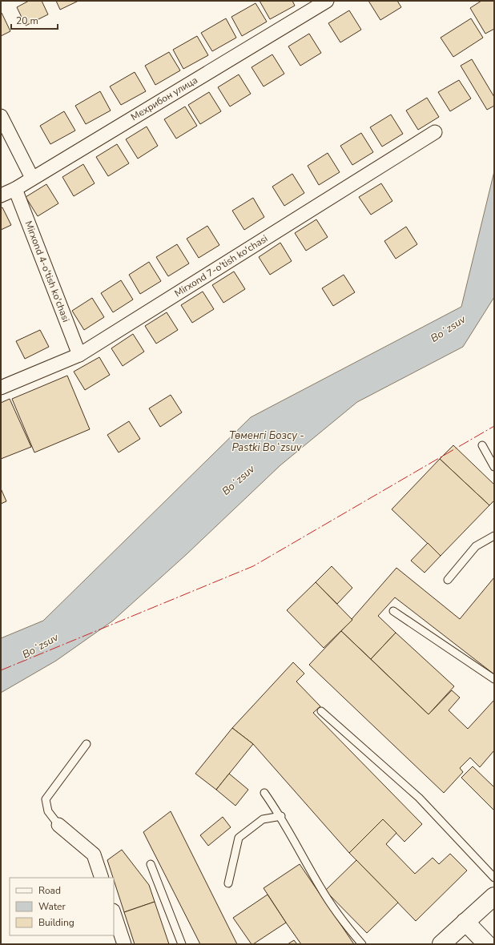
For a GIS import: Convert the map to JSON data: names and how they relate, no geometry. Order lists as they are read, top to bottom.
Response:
{
  "streets": {
    "street": ["Мехрибон улица", "Mirxond 7-o'tish ko'chasi", "Mirxond 4-o'tish ko'chasi"]
  },
  "crossings": [
    ["Мехрибон улица", "Mirxond 4-o'tish ko'chasi"],
    ["Mirxond 7-o'tish ko'chasi", "Mirxond 4-o'tish ko'chasi"]
  ],
  "water": ["Boʻzsuv", "Төменгі Бозсу - Pastki Boʻzsuv"],
  "legend": ["Road", "Water", "Building"],
  "scale_bar": "20 m"
}
